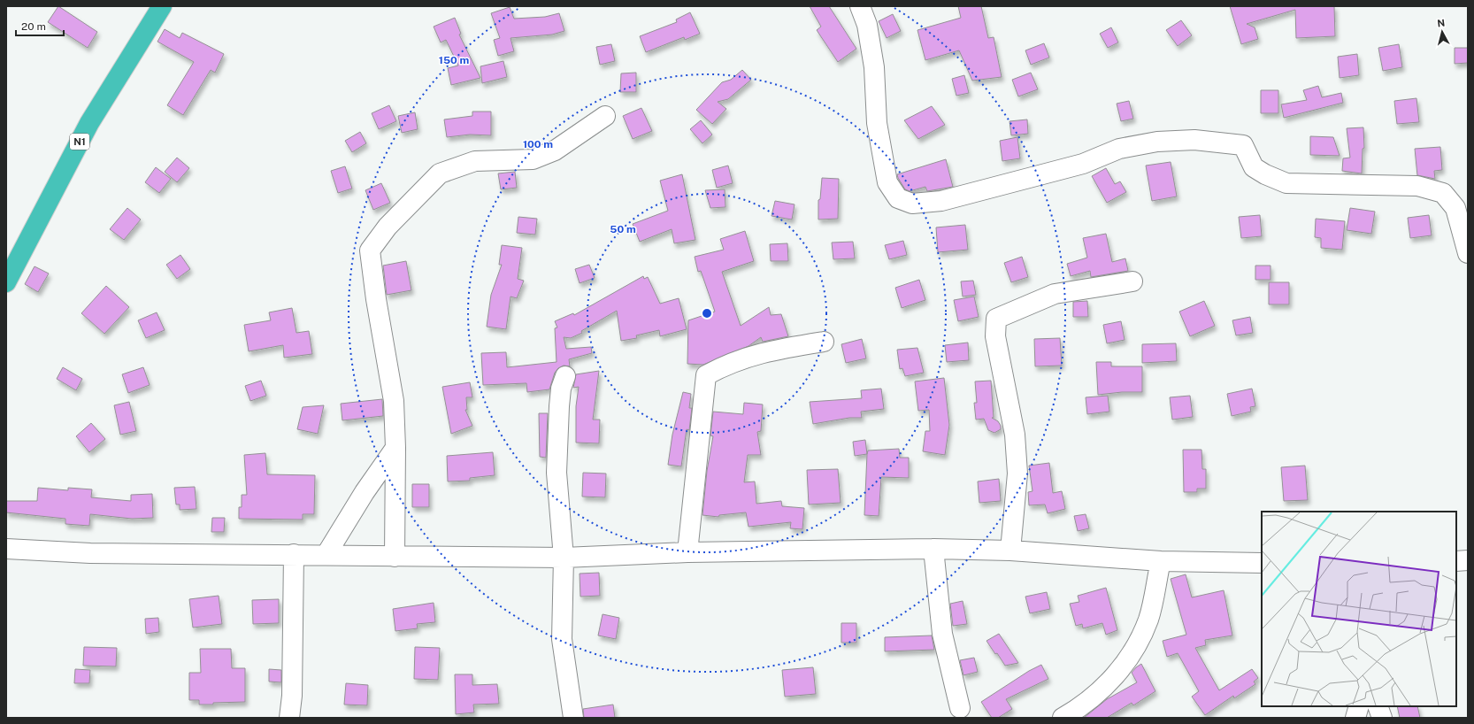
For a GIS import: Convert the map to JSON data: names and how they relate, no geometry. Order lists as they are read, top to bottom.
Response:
{
  "streets": {
    "highway": ["N1"]
  },
  "scale_bar": "20 m",
  "north": "top",
  "rings": ["150 m", "100 m", "50 m"]
}
